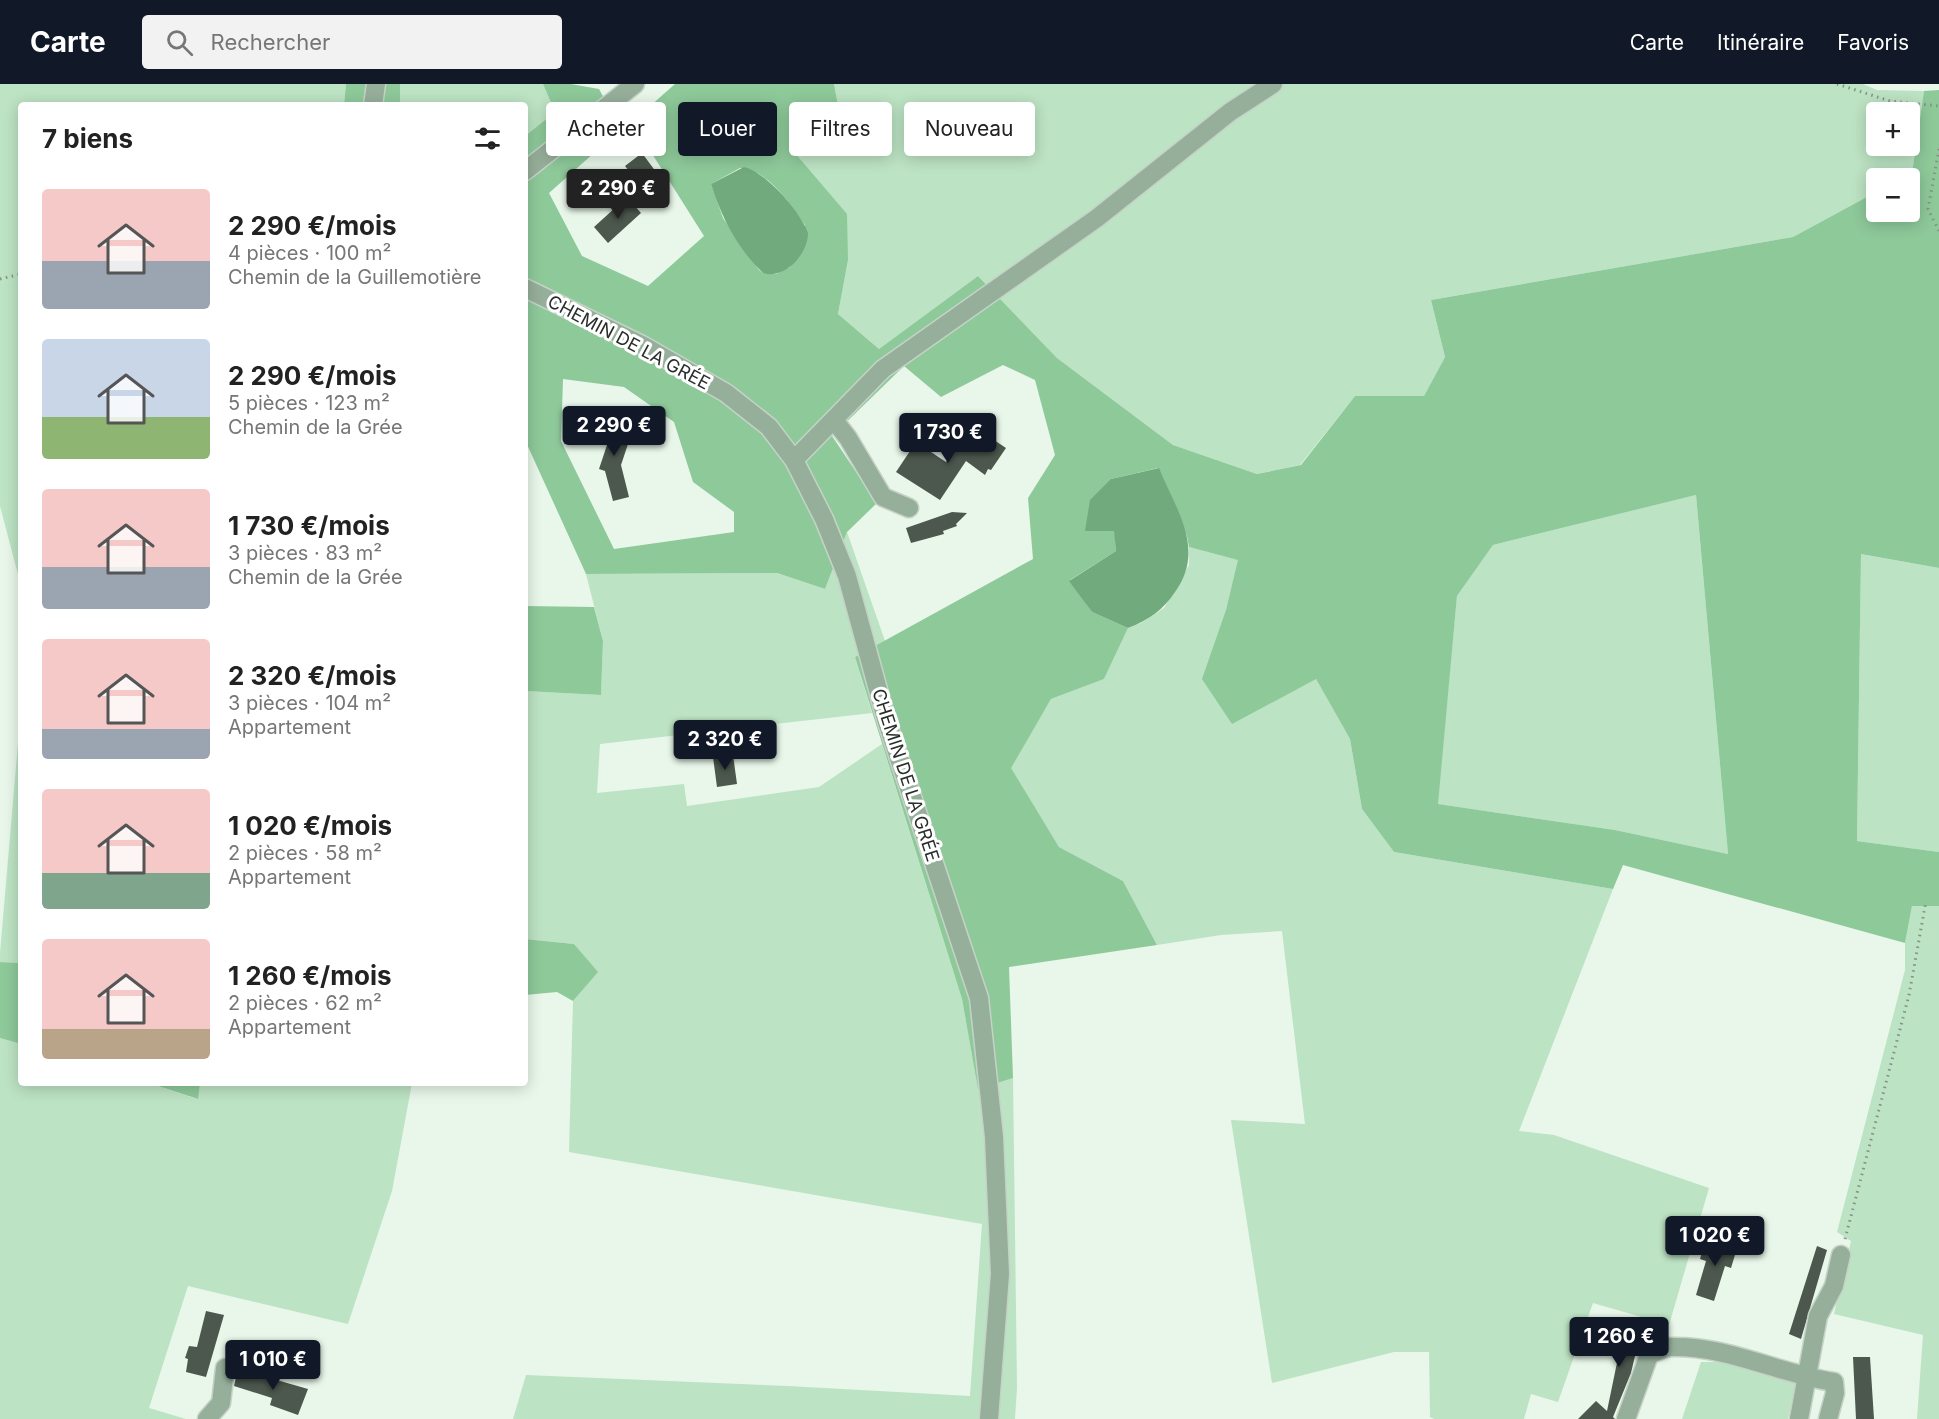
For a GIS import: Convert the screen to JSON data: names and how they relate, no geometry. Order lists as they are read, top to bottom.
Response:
{
  "streets": {
    "street": ["CHEMIN DE LA GRÉE"]
  },
  "page": {
    "header": "Carte",
    "search": "Rechercher",
    "nav": ["Carte", "Itinéraire", "Favoris"],
    "map_buttons": ["+", "−"],
    "chip": [
      "Acheter",
      "Louer",
      "Filtres",
      "Nouveau"
    ],
    "heading": "7 biens",
    "price": [
      "2 290 €",
      "2 290 €",
      "1 730 €",
      "2 320 €",
      "1 020 €",
      "1 260 €",
      "1 010 €"
    ],
    "list": [
      {
        "name": "2 290 €/mois",
        "note": "4 pièces · 100 m² · Chemin de la Guillemotière"
      },
      {
        "name": "2 290 €/mois",
        "note": "5 pièces · 123 m² · Chemin de la Grée"
      },
      {
        "name": "1 730 €/mois",
        "note": "3 pièces · 83 m² · Chemin de la Grée"
      },
      {
        "name": "2 320 €/mois",
        "note": "3 pièces · 104 m² · Appartement"
      },
      {
        "name": "1 020 €/mois",
        "note": "2 pièces · 58 m² · Appartement"
      },
      {
        "name": "1 260 €/mois",
        "note": "2 pièces · 62 m² · Appartement"
      }
    ]
  }
}
